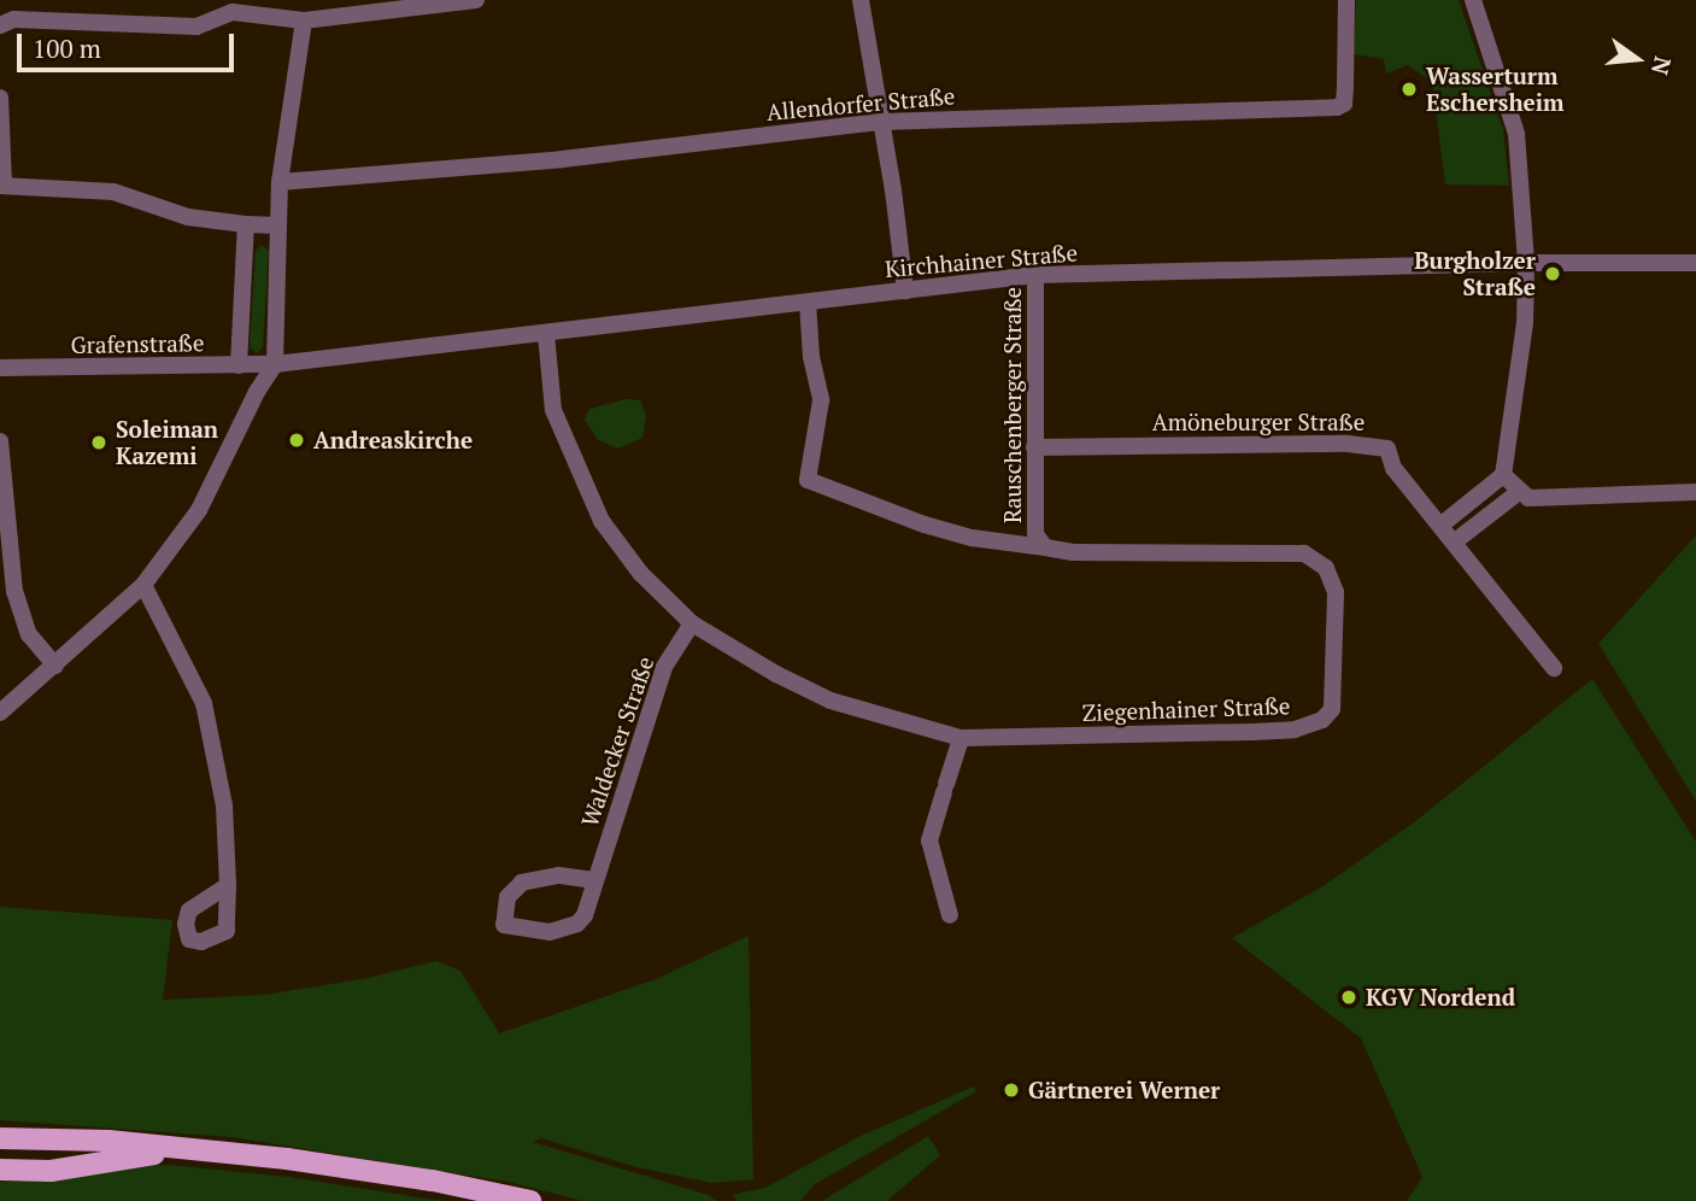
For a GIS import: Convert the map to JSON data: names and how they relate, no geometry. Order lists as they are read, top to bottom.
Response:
{
  "streets": {
    "street": [
      "Allendorfer Straße",
      "Kirchhainer Straße",
      "Grafenstraße",
      "Rauschenberger Straße",
      "Amöneburger Straße",
      "Ziegenhainer Straße",
      "Waldecker Straße"
    ]
  },
  "crossings": [
    ["Kirchhainer Straße", "Grafenstraße"],
    ["Kirchhainer Straße", "Rauschenberger Straße"],
    ["Kirchhainer Straße", "Ziegenhainer Straße"],
    ["Rauschenberger Straße", "Amöneburger Straße"],
    ["Rauschenberger Straße", "Ziegenhainer Straße"],
    ["Ziegenhainer Straße", "Waldecker Straße"]
  ],
  "places": [
    "Wasserturm Eschersheim",
    "Burgholzer Straße",
    "Andreaskirche",
    "Soleiman Kazemi",
    "KGV Nordend",
    "Gärtnerei Werner"
  ],
  "scale_bar": "100 m",
  "north": "right"
}
